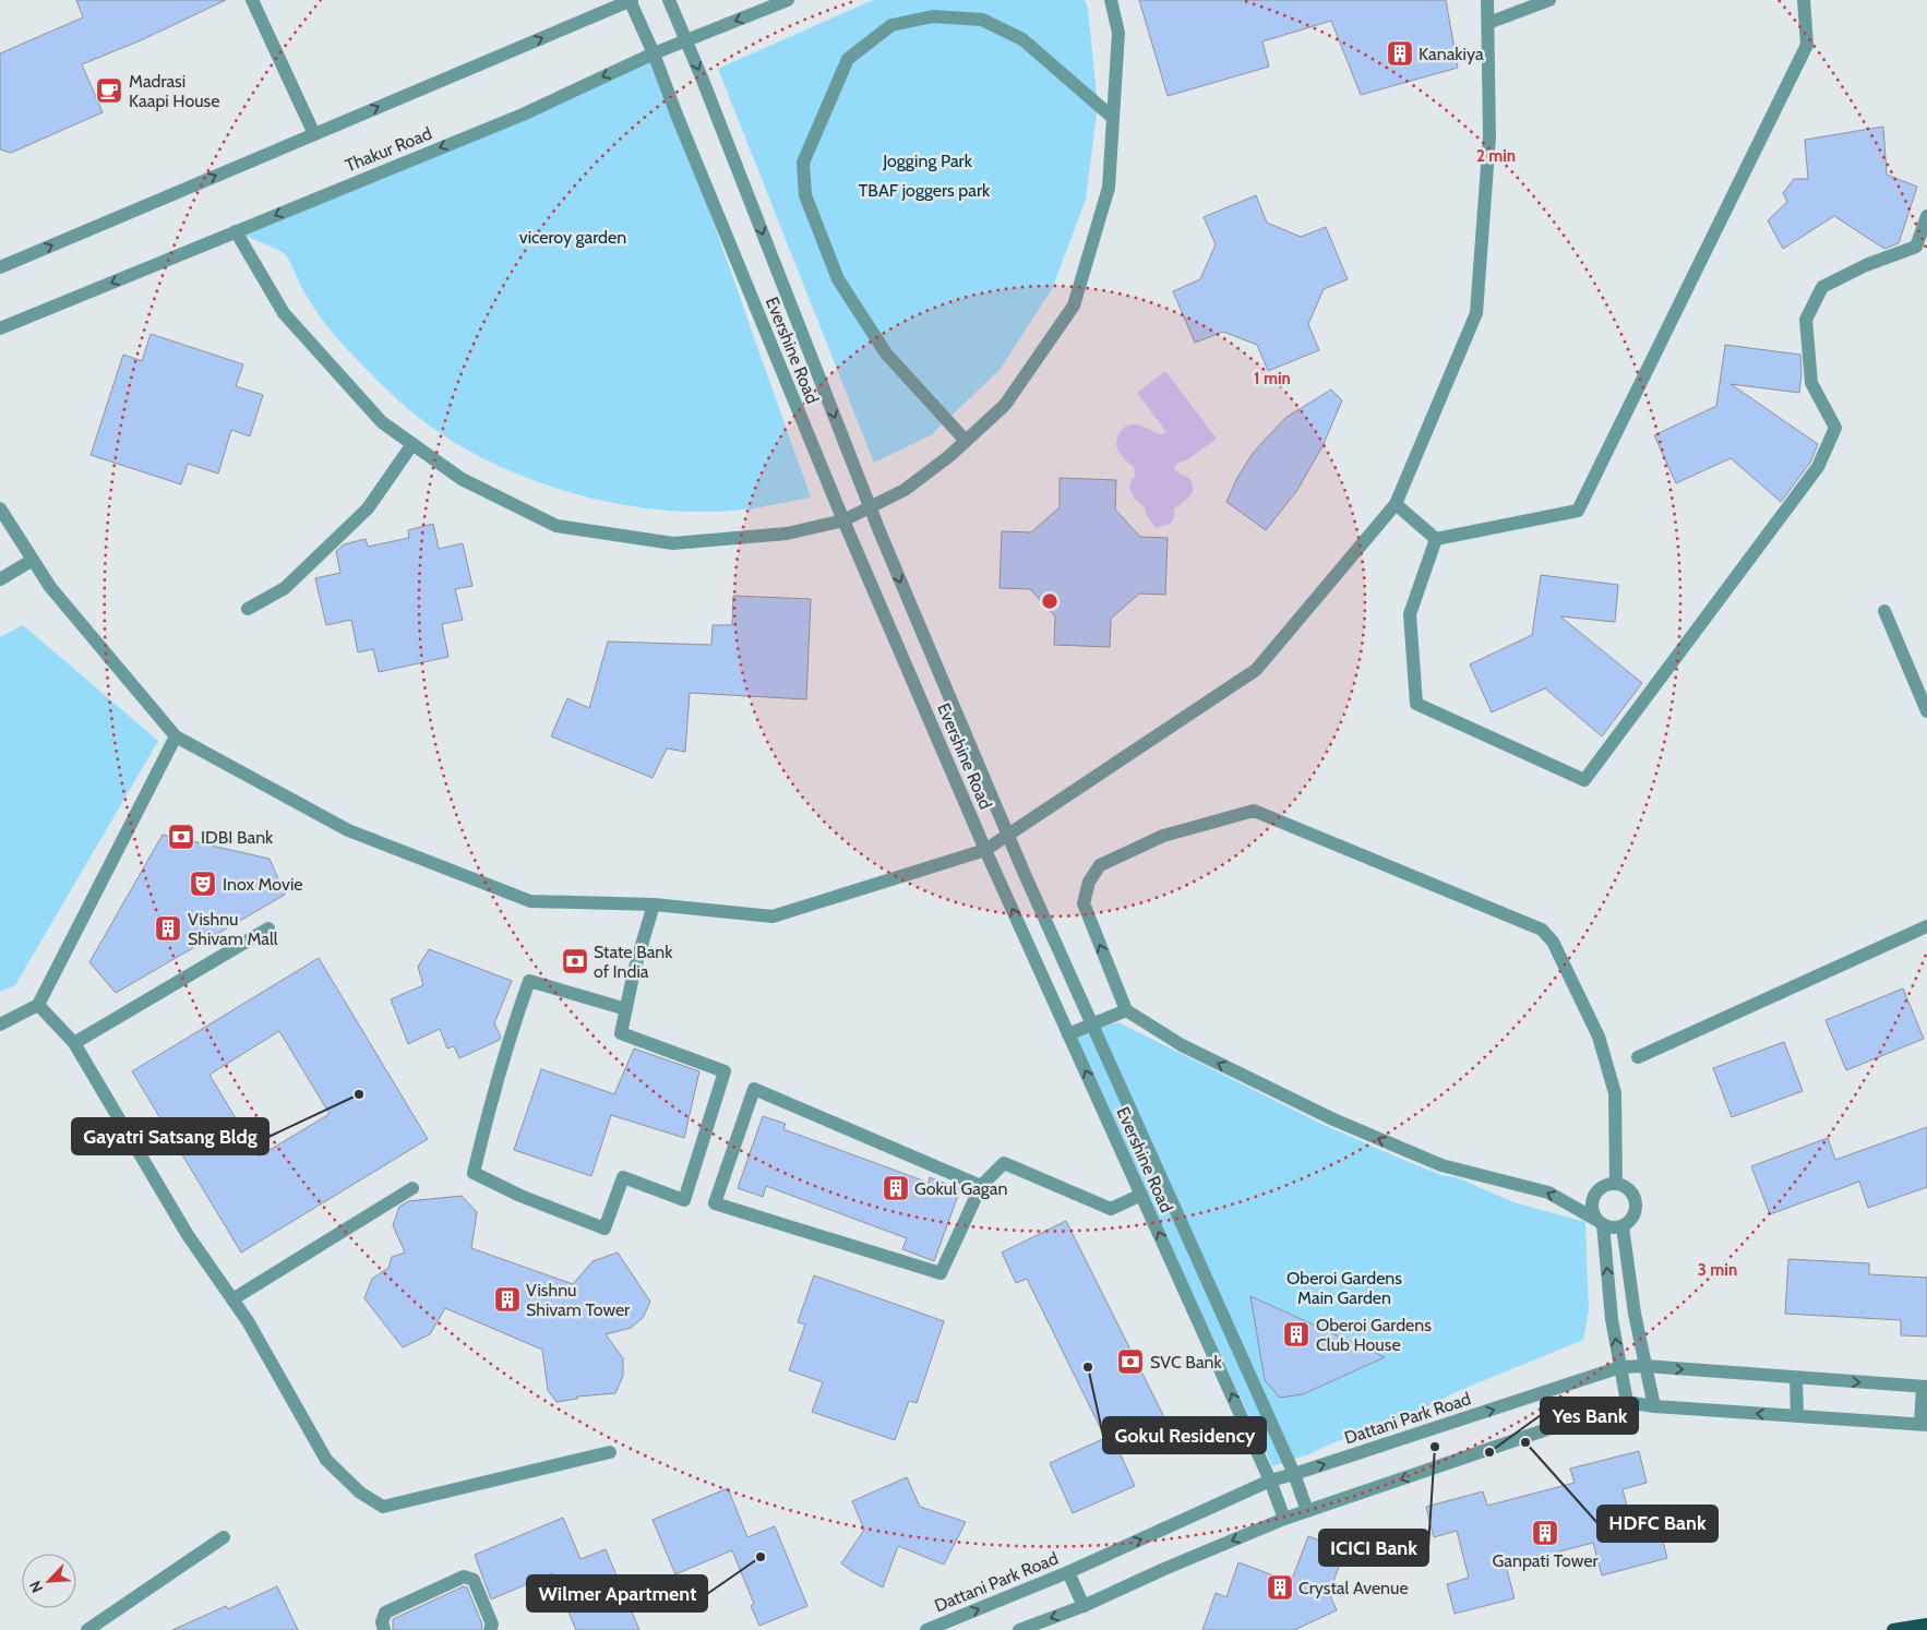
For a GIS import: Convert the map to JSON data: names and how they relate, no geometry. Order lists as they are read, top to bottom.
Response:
{
  "streets": {
    "street": ["Thakur Road", "Evershine Road", "Dattani Park Road"]
  },
  "crossings": [
    ["Thakur Road", "Evershine Road"],
    ["Evershine Road", "Dattani Park Road"]
  ],
  "parks": [
    "Jogging Park",
    "TBAF joggers park",
    "viceroy garden",
    "Oberoi Gardens Main Garden"
  ],
  "places": {
    "building": [
      "Kanakiya",
      "Vishnu Shivam Mall",
      "Gokul Gagan",
      "Vishnu Shivam Tower",
      "Oberoi Gardens Club House",
      "Ganpati Tower",
      "Crystal Avenue"
    ],
    "cafe": ["Madrasi Kaapi House"],
    "bank": ["IDBI Bank", "State Bank of India", "SVC Bank"],
    "theatre": ["Inox Movie"],
    "other": [
      "Gayatri Satsang Bldg",
      "Gokul Residency",
      "HDFC Bank",
      "ICICI Bank",
      "Yes Bank",
      "Wilmer Apartment"
    ]
  },
  "north": "bottom left",
  "rings": ["2 min", "1 min", "3 min"]
}
